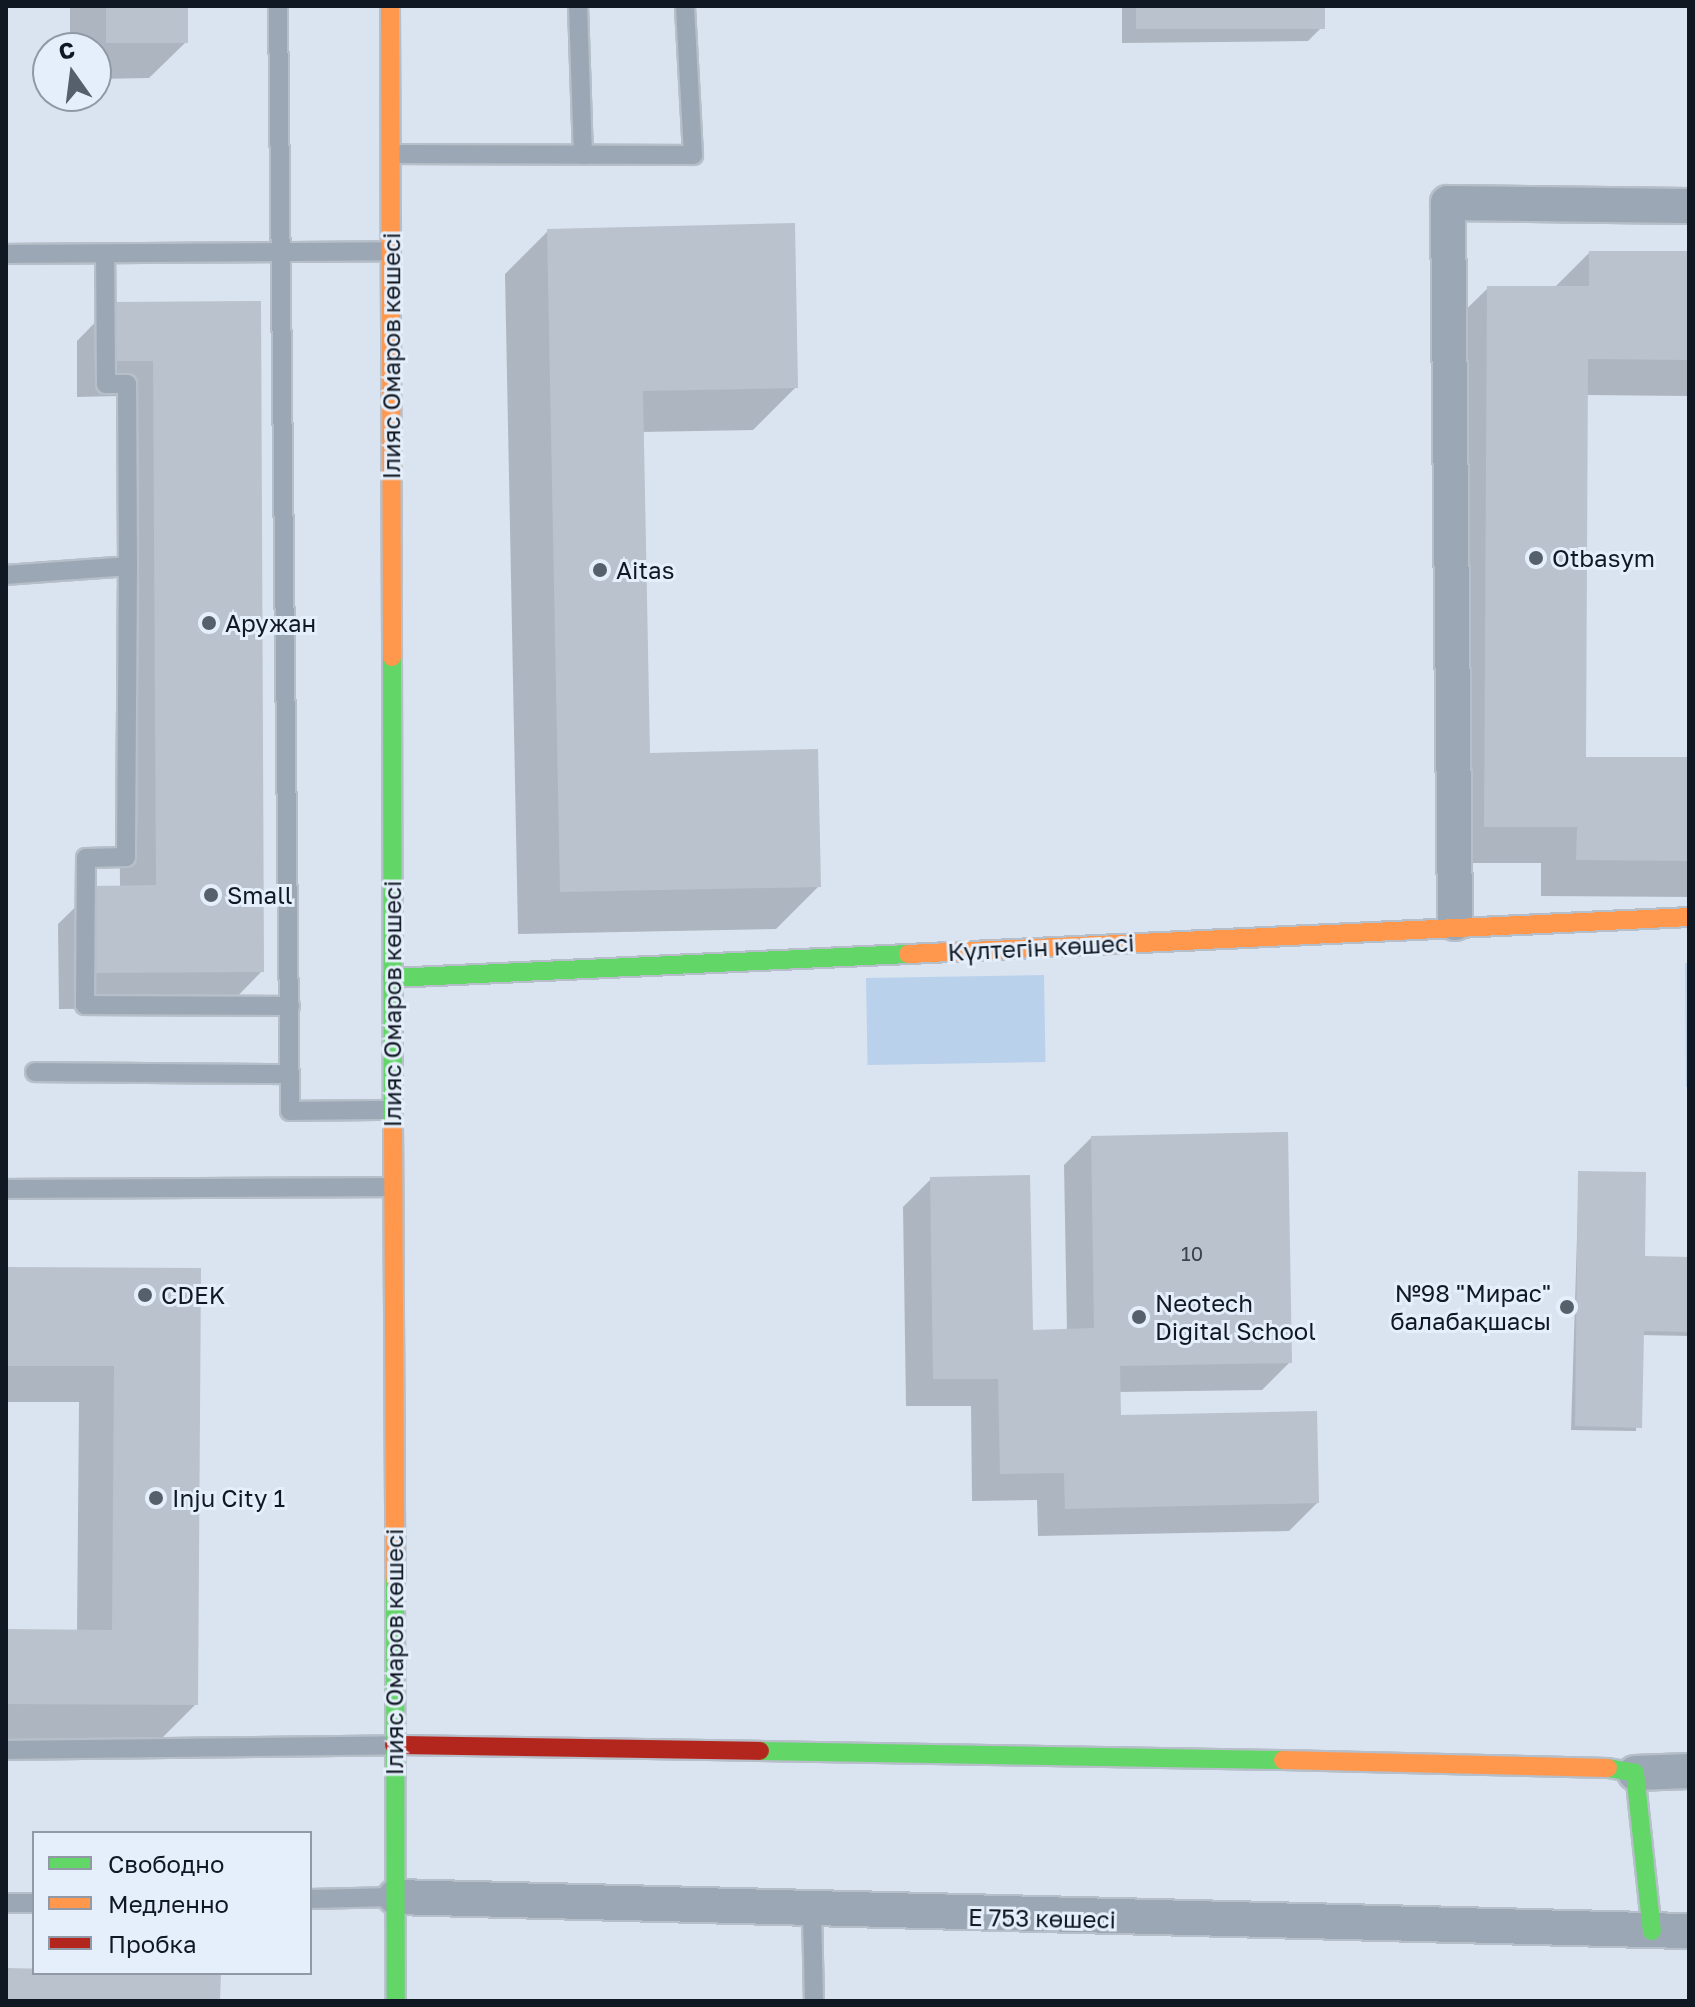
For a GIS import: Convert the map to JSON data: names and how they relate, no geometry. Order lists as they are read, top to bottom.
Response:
{
  "streets": {
    "street": ["Ілияс Омаров көшесі", "Күлтегін көшесі", "Е 753 көшесі"]
  },
  "crossings": [
    ["Ілияс Омаров көшесі", "Күлтегін көшесі"],
    ["Ілияс Омаров көшесі", "Е 753 көшесі"]
  ],
  "places": [
    "Otbasym",
    "Aitas",
    "Аружан",
    "Small",
    "CDEK",
    "№98 \"Мирас\" балабақшасы",
    "Neotech Digital School",
    "Inju City 1"
  ],
  "house_numbers": ["10"],
  "legend": ["Свободно", "Медленно", "Пробка"],
  "north": "top"
}
